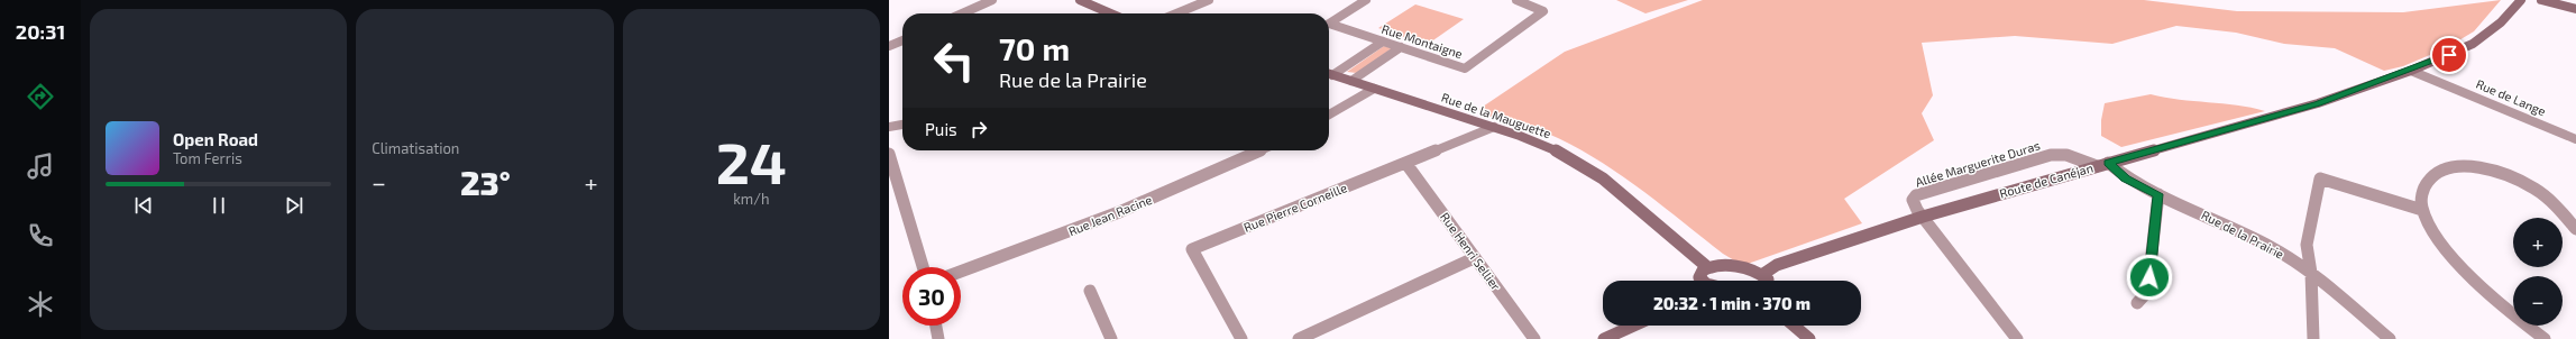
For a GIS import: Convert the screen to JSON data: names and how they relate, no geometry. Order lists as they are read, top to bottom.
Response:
{
  "streets": {
    "street": [
      "Rue Montaigne",
      "Rue de Lange",
      "Rue de la Mauguette",
      "Allée Marguerite Duras",
      "Route de Canéjan",
      "Rue Pierre Corneille",
      "Rue Jean Racine",
      "Rue de la Prairie",
      "Rue Henri Sellier"
    ]
  },
  "crossings": [
    ["Rue de Lange", "Route de Canéjan"],
    ["Rue de la Mauguette", "Rue Pierre Corneille"],
    ["Allée Marguerite Duras", "Route de Canéjan"],
    ["Allée Marguerite Duras", "Rue de la Prairie"],
    ["Route de Canéjan", "Rue de la Prairie"],
    ["Rue Pierre Corneille", "Rue Henri Sellier"]
  ],
  "page": {
    "tabs": "20:31",
    "tile": [
      "Climatisation",
      ["24", "km/h"]
    ],
    "turn": ["70 m", "Rue de la Prairie"],
    "then": "Puis",
    "song": ["Open Road", "Tom Ferris"],
    "heat": ["−", "23°", "+"],
    "map_buttons": ["+", "−"],
    "limit": "30",
    "trip": "20:32 · 1 min · 370 m"
  }
}
